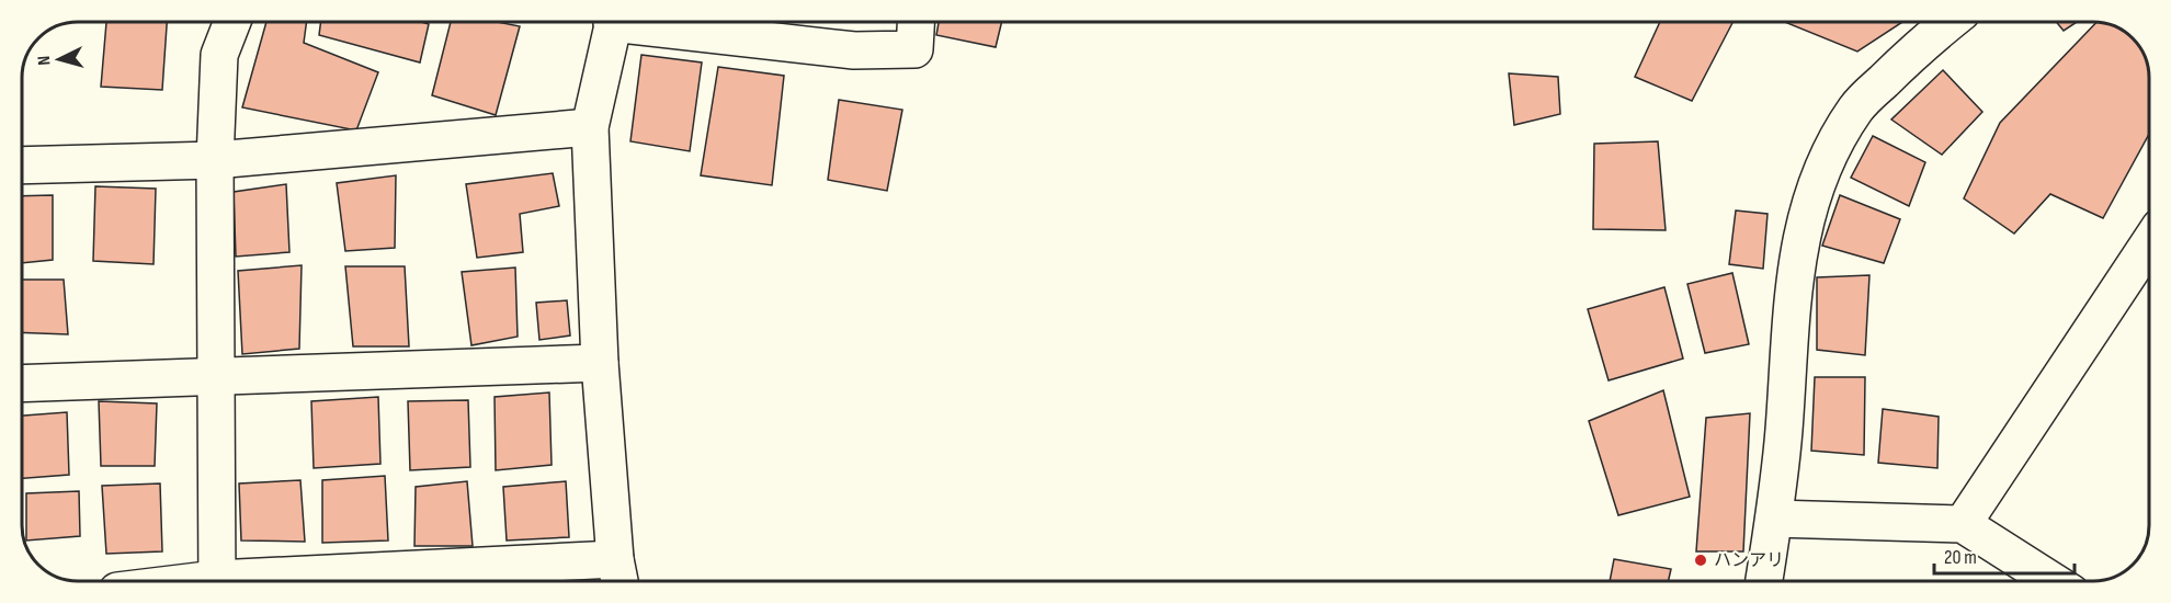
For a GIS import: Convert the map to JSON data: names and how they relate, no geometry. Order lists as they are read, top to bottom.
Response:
{
  "places": ["ハンアリ"],
  "scale_bar": "20 m",
  "north": "left"
}
